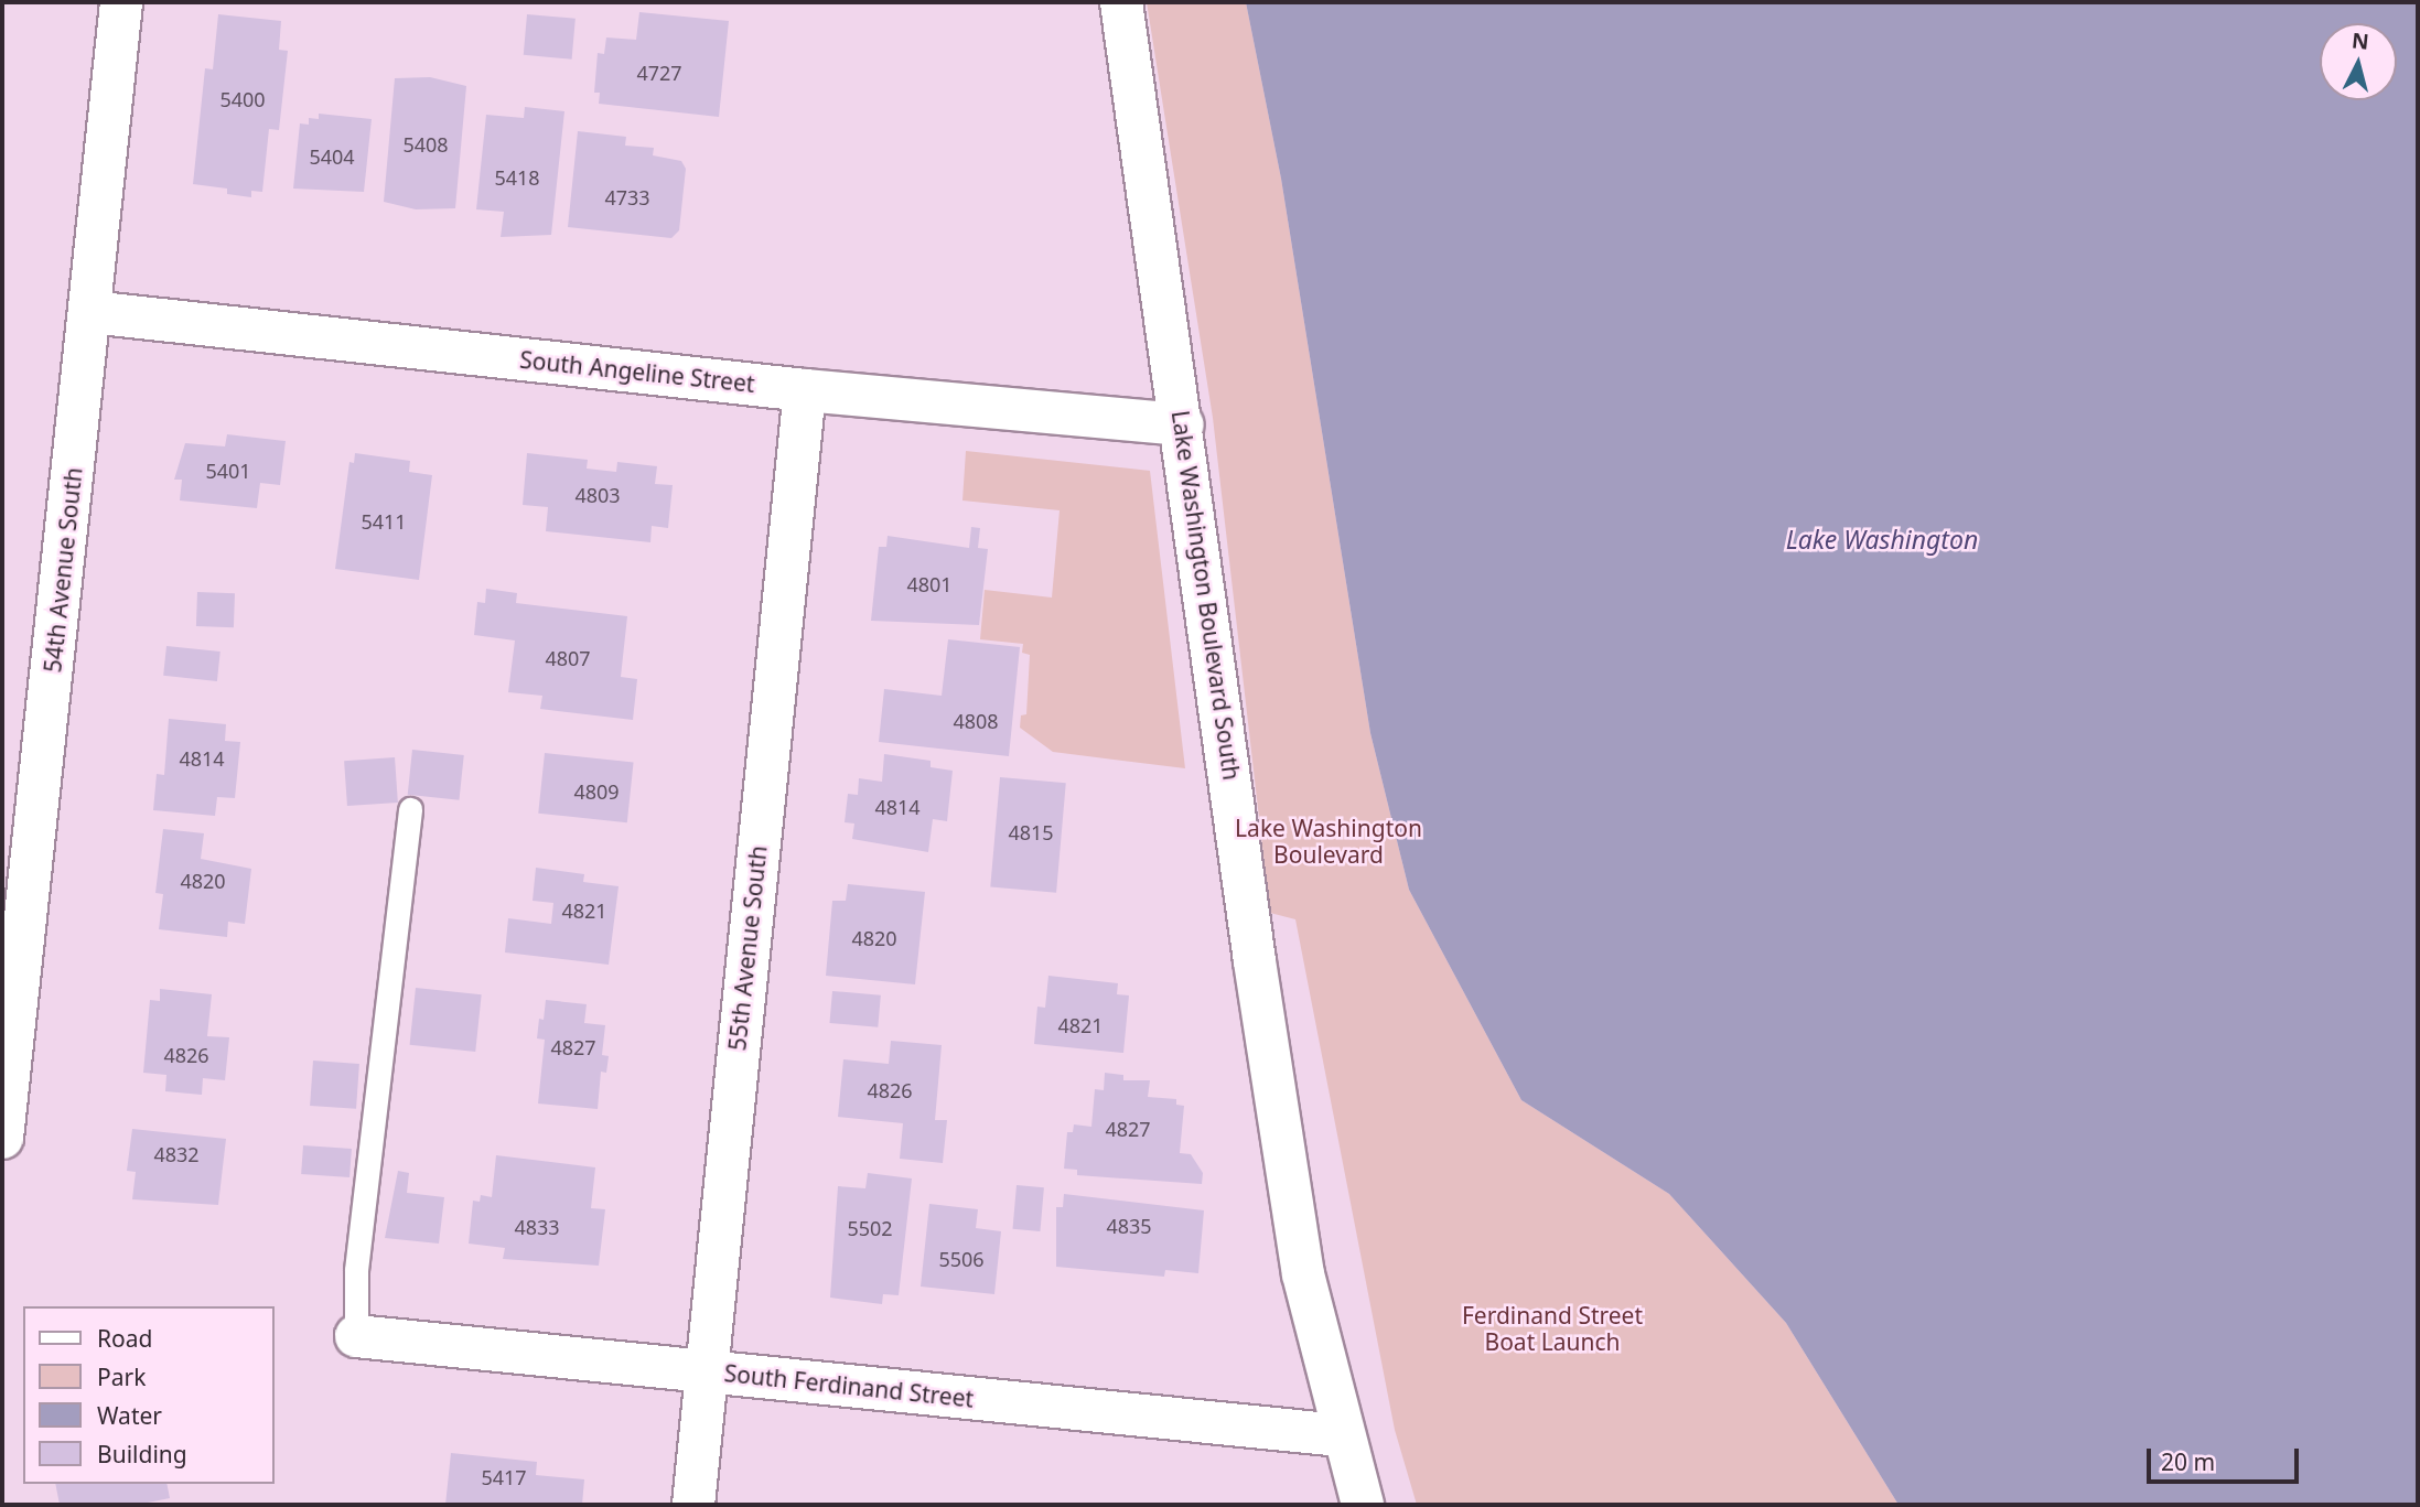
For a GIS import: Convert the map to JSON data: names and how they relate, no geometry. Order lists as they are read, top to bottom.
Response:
{
  "streets": {
    "street": [
      "South Angeline Street",
      "54th Avenue South",
      "Lake Washington Boulevard South",
      "55th Avenue South",
      "South Ferdinand Street"
    ]
  },
  "crossings": [
    ["South Angeline Street", "54th Avenue South"],
    ["South Angeline Street", "Lake Washington Boulevard South"],
    ["South Angeline Street", "55th Avenue South"],
    ["Lake Washington Boulevard South", "South Ferdinand Street"],
    ["55th Avenue South", "South Ferdinand Street"]
  ],
  "water": ["Lake Washington"],
  "parks": ["Lake Washington Boulevard", "Ferdinand Street Boat Launch"],
  "house_numbers": [
    "4727",
    "5400",
    "5408",
    "5404",
    "5418",
    "4733",
    "5401",
    "4803",
    "5411",
    "4801",
    "4807",
    "4808",
    "4814",
    "4809",
    "4814",
    "4815",
    "4820",
    "4821",
    "4820",
    "4821",
    "4827",
    "4826",
    "4826",
    "4827",
    "4832",
    "4835",
    "4833",
    "5502",
    "5506",
    "5417"
  ],
  "legend": [
    "Road",
    "Park",
    "Water",
    "Building"
  ],
  "scale_bar": "20 m",
  "north": "top"
}
